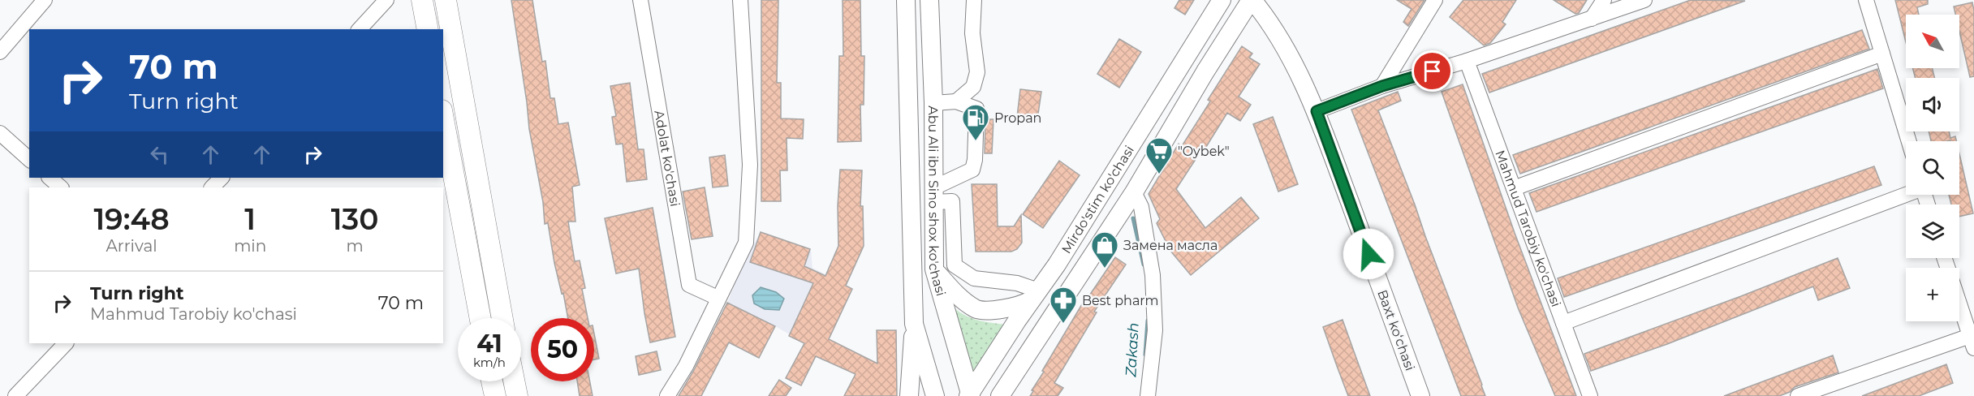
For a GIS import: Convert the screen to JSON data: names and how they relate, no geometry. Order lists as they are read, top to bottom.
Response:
{
  "streets": {
    "main road": ["Mirdo'stim ko'chasi", "Abu Ali ibn Sino shox ko'chasi", "Baxt koʻchasi"],
    "street": ["Adolat ko'chasi", "Mahmud Tarobiy ko'chasi"]
  },
  "crossings": [
    ["Mirdo'stim ko'chasi", "Abu Ali ibn Sino shox ko'chasi"],
    ["Mirdo'stim ko'chasi", "Baxt koʻchasi"]
  ],
  "water": ["Zakash"],
  "places": {
    "fuel station": ["Propan"],
    "supermarket": ["\"Oybek\""],
    "shop": ["Замена масла"],
    "pharmacy": ["Best pharm"]
  },
  "north": "top left",
  "page": {
    "map_buttons": "+",
    "turn": ["70 m", "Turn right"],
    "eta": [
      "19:48",
      "Arrival",
      "1",
      "min",
      "130",
      "m"
    ],
    "list": [
      {
        "name": "Turn right",
        "note": "Mahmud Tarobiy ko'chasi",
        "value": "70 m"
      }
    ],
    "speed": "41 km/h",
    "limit": "50"
  }
}
